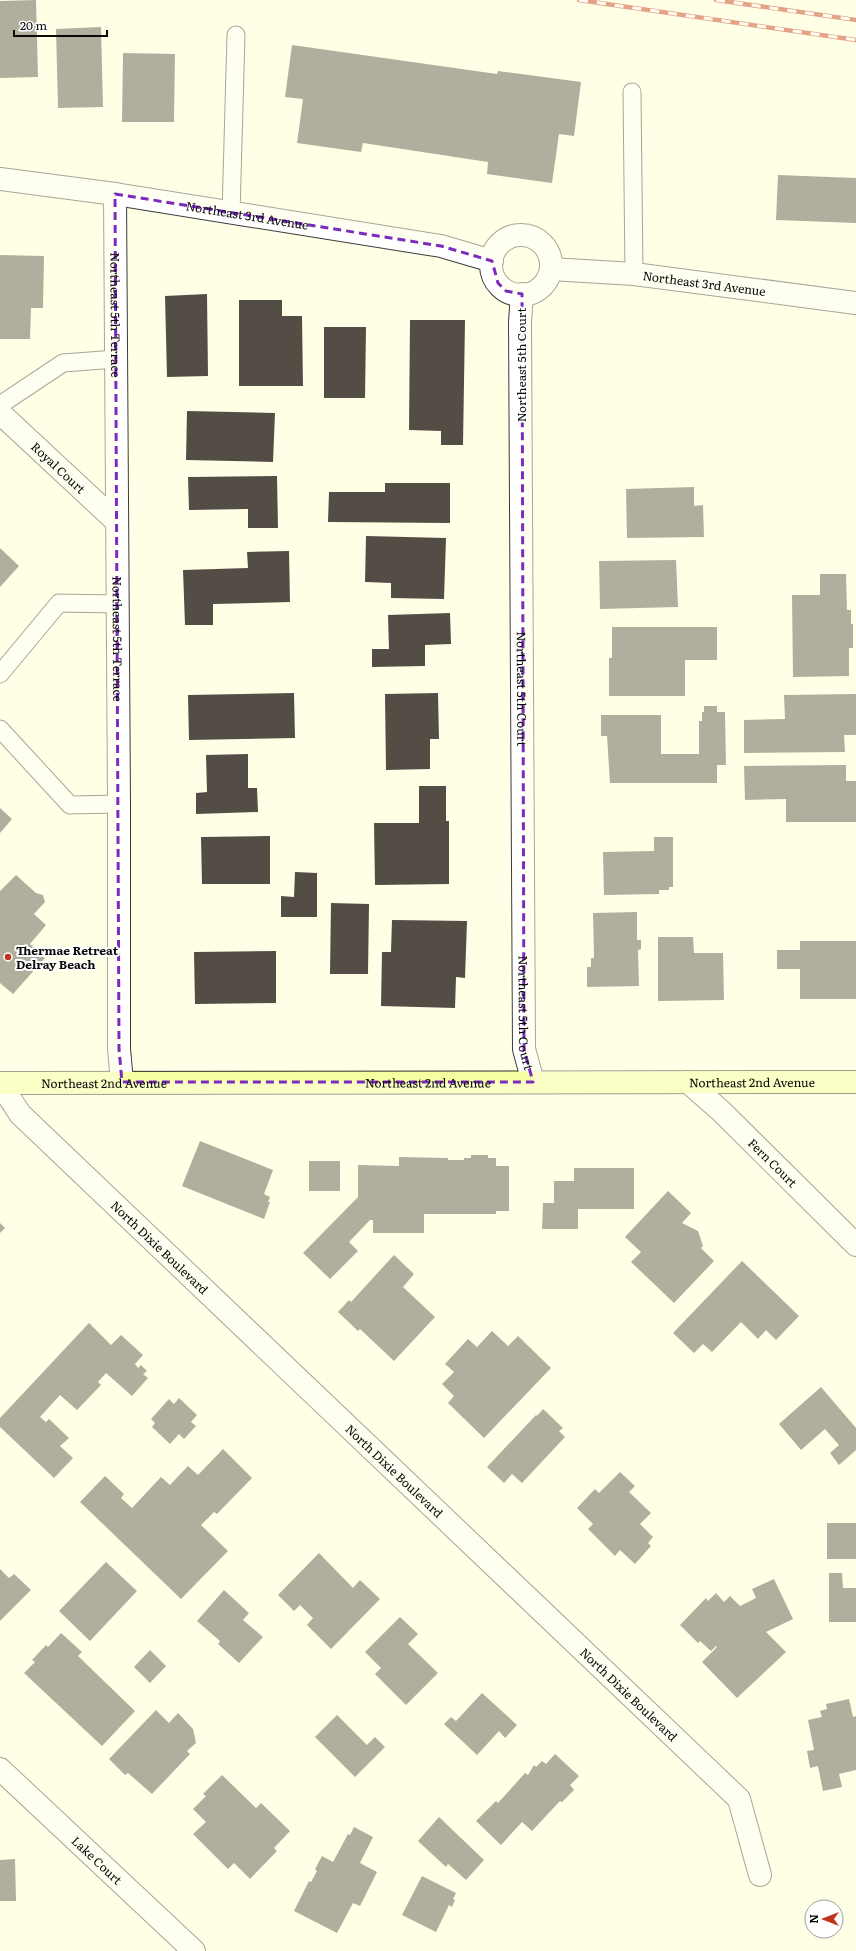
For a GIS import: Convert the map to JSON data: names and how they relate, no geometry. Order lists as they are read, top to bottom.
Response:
{
  "streets": {
    "street": [
      "Northeast 3rd Avenue",
      "Northeast 5th Terrace",
      "Northeast 5th Court",
      "Royal Court",
      "Northeast 2nd Avenue",
      "Fern Court",
      "North Dixie Boulevard",
      "Lake Court"
    ]
  },
  "crossings": [
    ["Northeast 3rd Avenue", "Northeast 5th Terrace"],
    ["Northeast 3rd Avenue", "Northeast 5th Court"],
    ["Northeast 5th Terrace", "Royal Court"],
    ["Northeast 5th Terrace", "Northeast 2nd Avenue"],
    ["Northeast 5th Court", "Northeast 2nd Avenue"],
    ["Northeast 2nd Avenue", "Fern Court"],
    ["Northeast 2nd Avenue", "North Dixie Boulevard"]
  ],
  "places": ["Thermae Retreat Delray Beach"],
  "scale_bar": "20 m",
  "north": "left"
}
